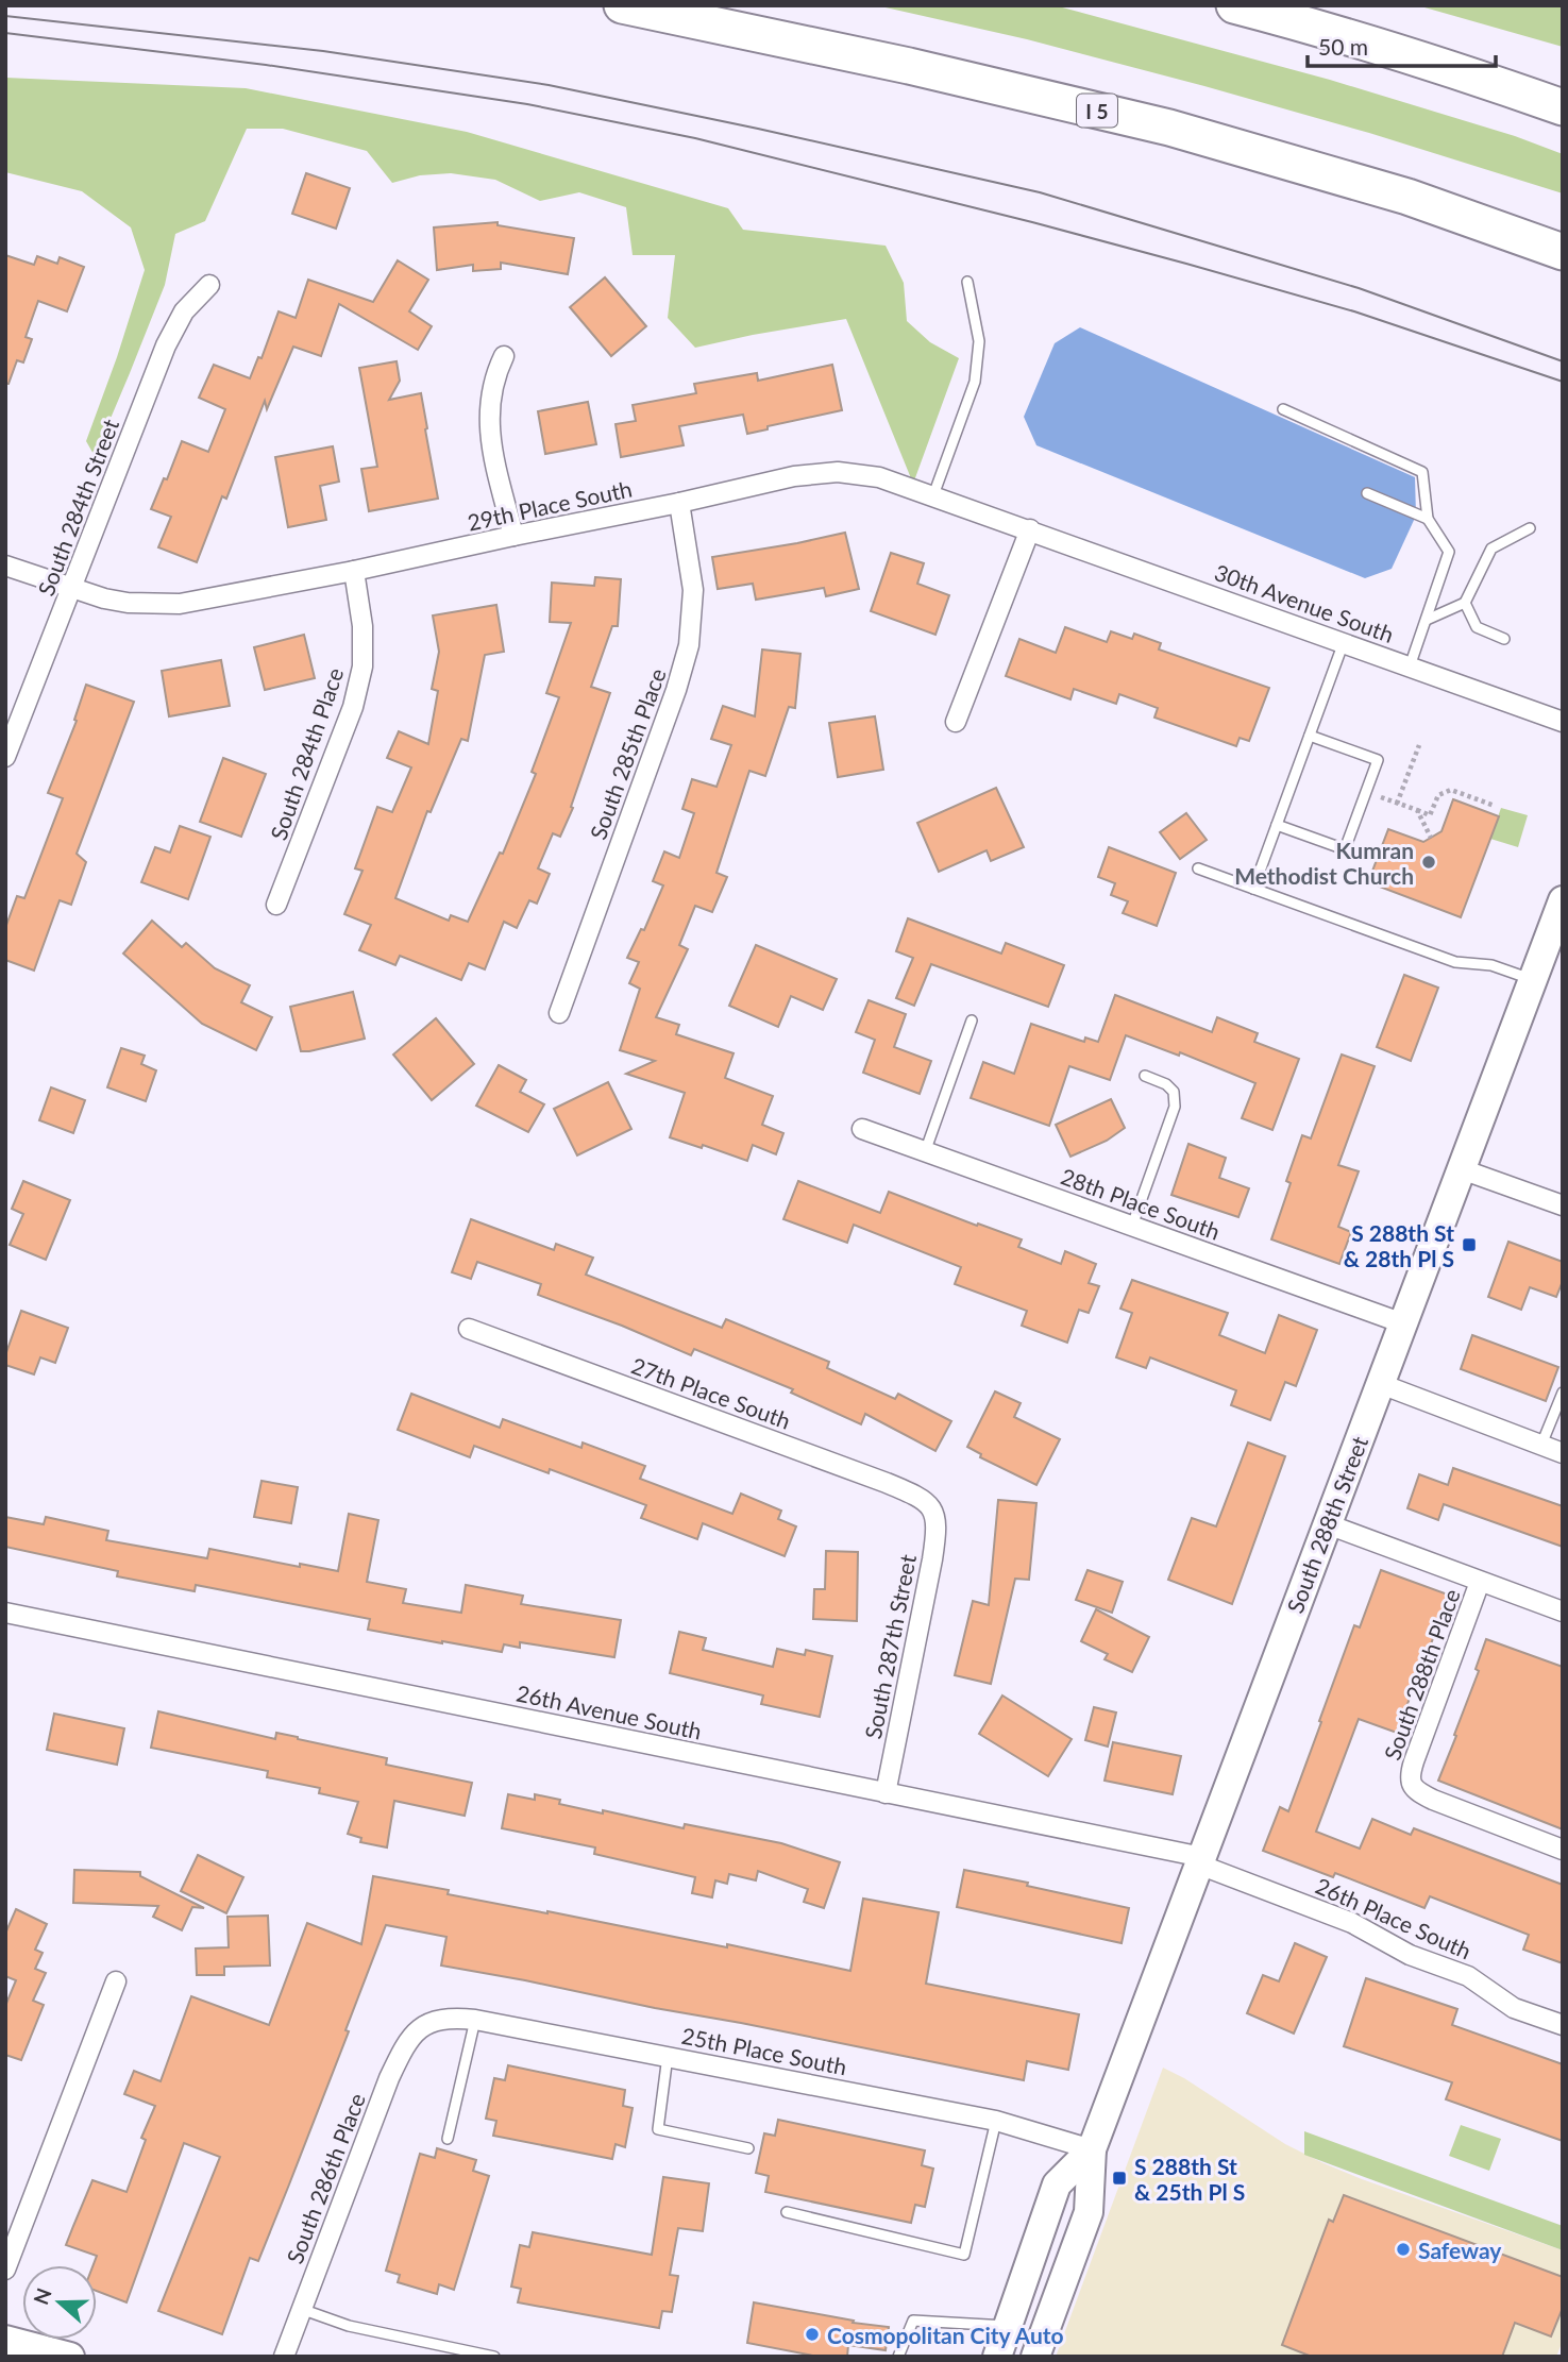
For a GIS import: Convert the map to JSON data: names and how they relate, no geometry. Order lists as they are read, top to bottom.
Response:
{
  "streets": {
    "highway": ["I 5"],
    "main road": ["South 288th Street"],
    "street": [
      "29th Place South",
      "South 284th Street",
      "30th Avenue South",
      "South 284th Place",
      "South 285th Place",
      "28th Place South",
      "27th Place South",
      "South 287th Street",
      "South 288th Place",
      "26th Avenue South",
      "26th Place South",
      "25th Place South",
      "South 286th Place"
    ]
  },
  "crossings": [
    ["29th Place South", "South 284th Street"],
    ["29th Place South", "30th Avenue South"],
    ["29th Place South", "South 284th Place"],
    ["29th Place South", "South 285th Place"],
    ["28th Place South", "South 288th Street"],
    ["27th Place South", "South 287th Street"],
    ["South 288th Street", "26th Avenue South"],
    ["South 288th Street", "26th Place South"],
    ["South 288th Street", "25th Place South"],
    ["South 287th Street", "26th Avenue South"],
    ["26th Avenue South", "26th Place South"],
    ["25th Place South", "South 286th Place"]
  ],
  "places": {
    "other": ["Kumran Methodist Church", "Safeway", "Cosmopolitan City Auto"],
    "transit": ["S 288th St & 28th Pl S", "S 288th St & 25th Pl S"]
  },
  "scale_bar": "50 m",
  "north": "left"
}
